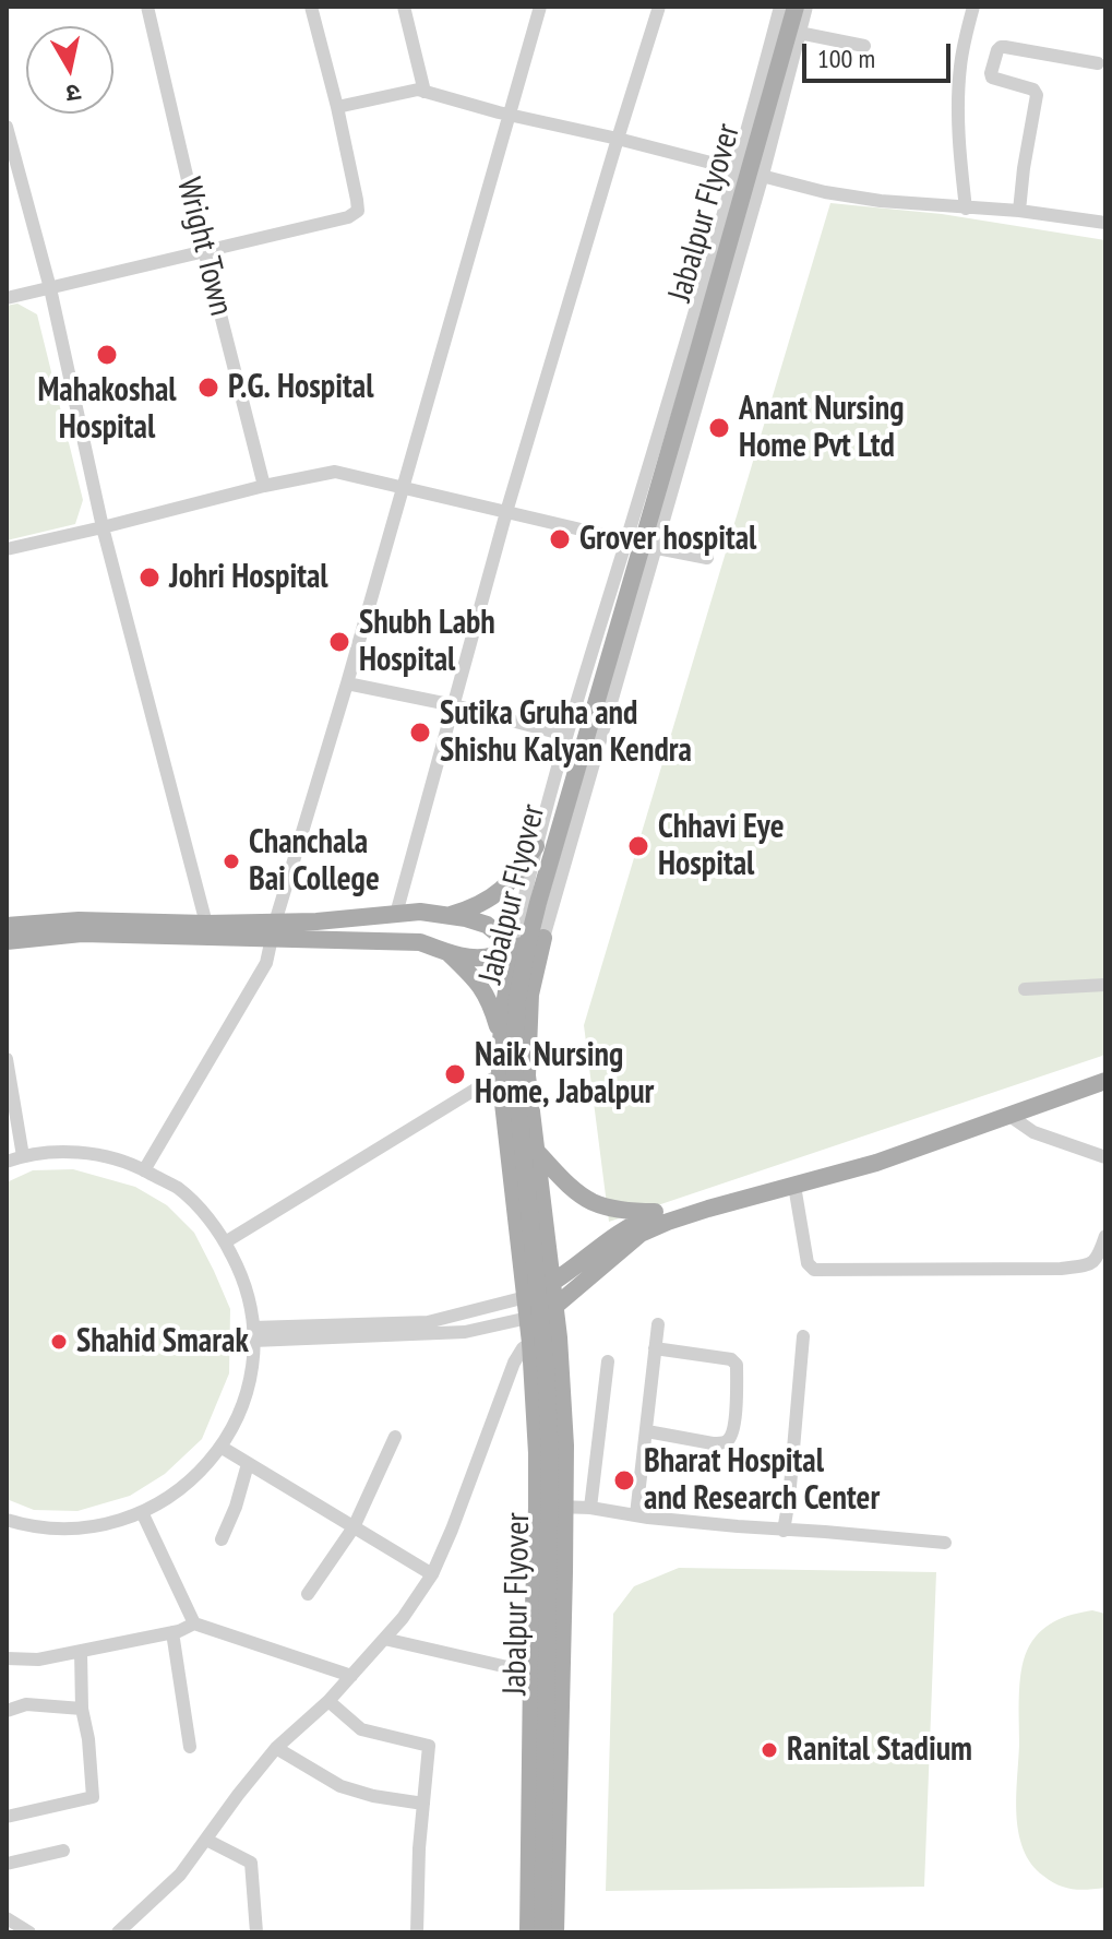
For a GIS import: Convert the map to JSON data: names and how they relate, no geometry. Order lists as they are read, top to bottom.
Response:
{
  "streets": {
    "main road": ["Jabalpur Flyover"],
    "street": ["Wright Town"]
  },
  "places": [
    "Mahakoshal Hospital",
    "P.G. Hospital",
    "Anant Nursing Home Pvt Ltd",
    "Grover hospital",
    "Johri Hospital",
    "Shubh Labh Hospital",
    "Sutika Gruha and Shishu Kalyan Kendra",
    "Chhavi Eye Hospital",
    "Chanchala Bai College",
    "Naik Nursing Home, Jabalpur",
    "Shahid Smarak",
    "Bharat Hospital and Research Center",
    "Ranital Stadium"
  ],
  "scale_bar": "100 m",
  "north": "bottom"
}
